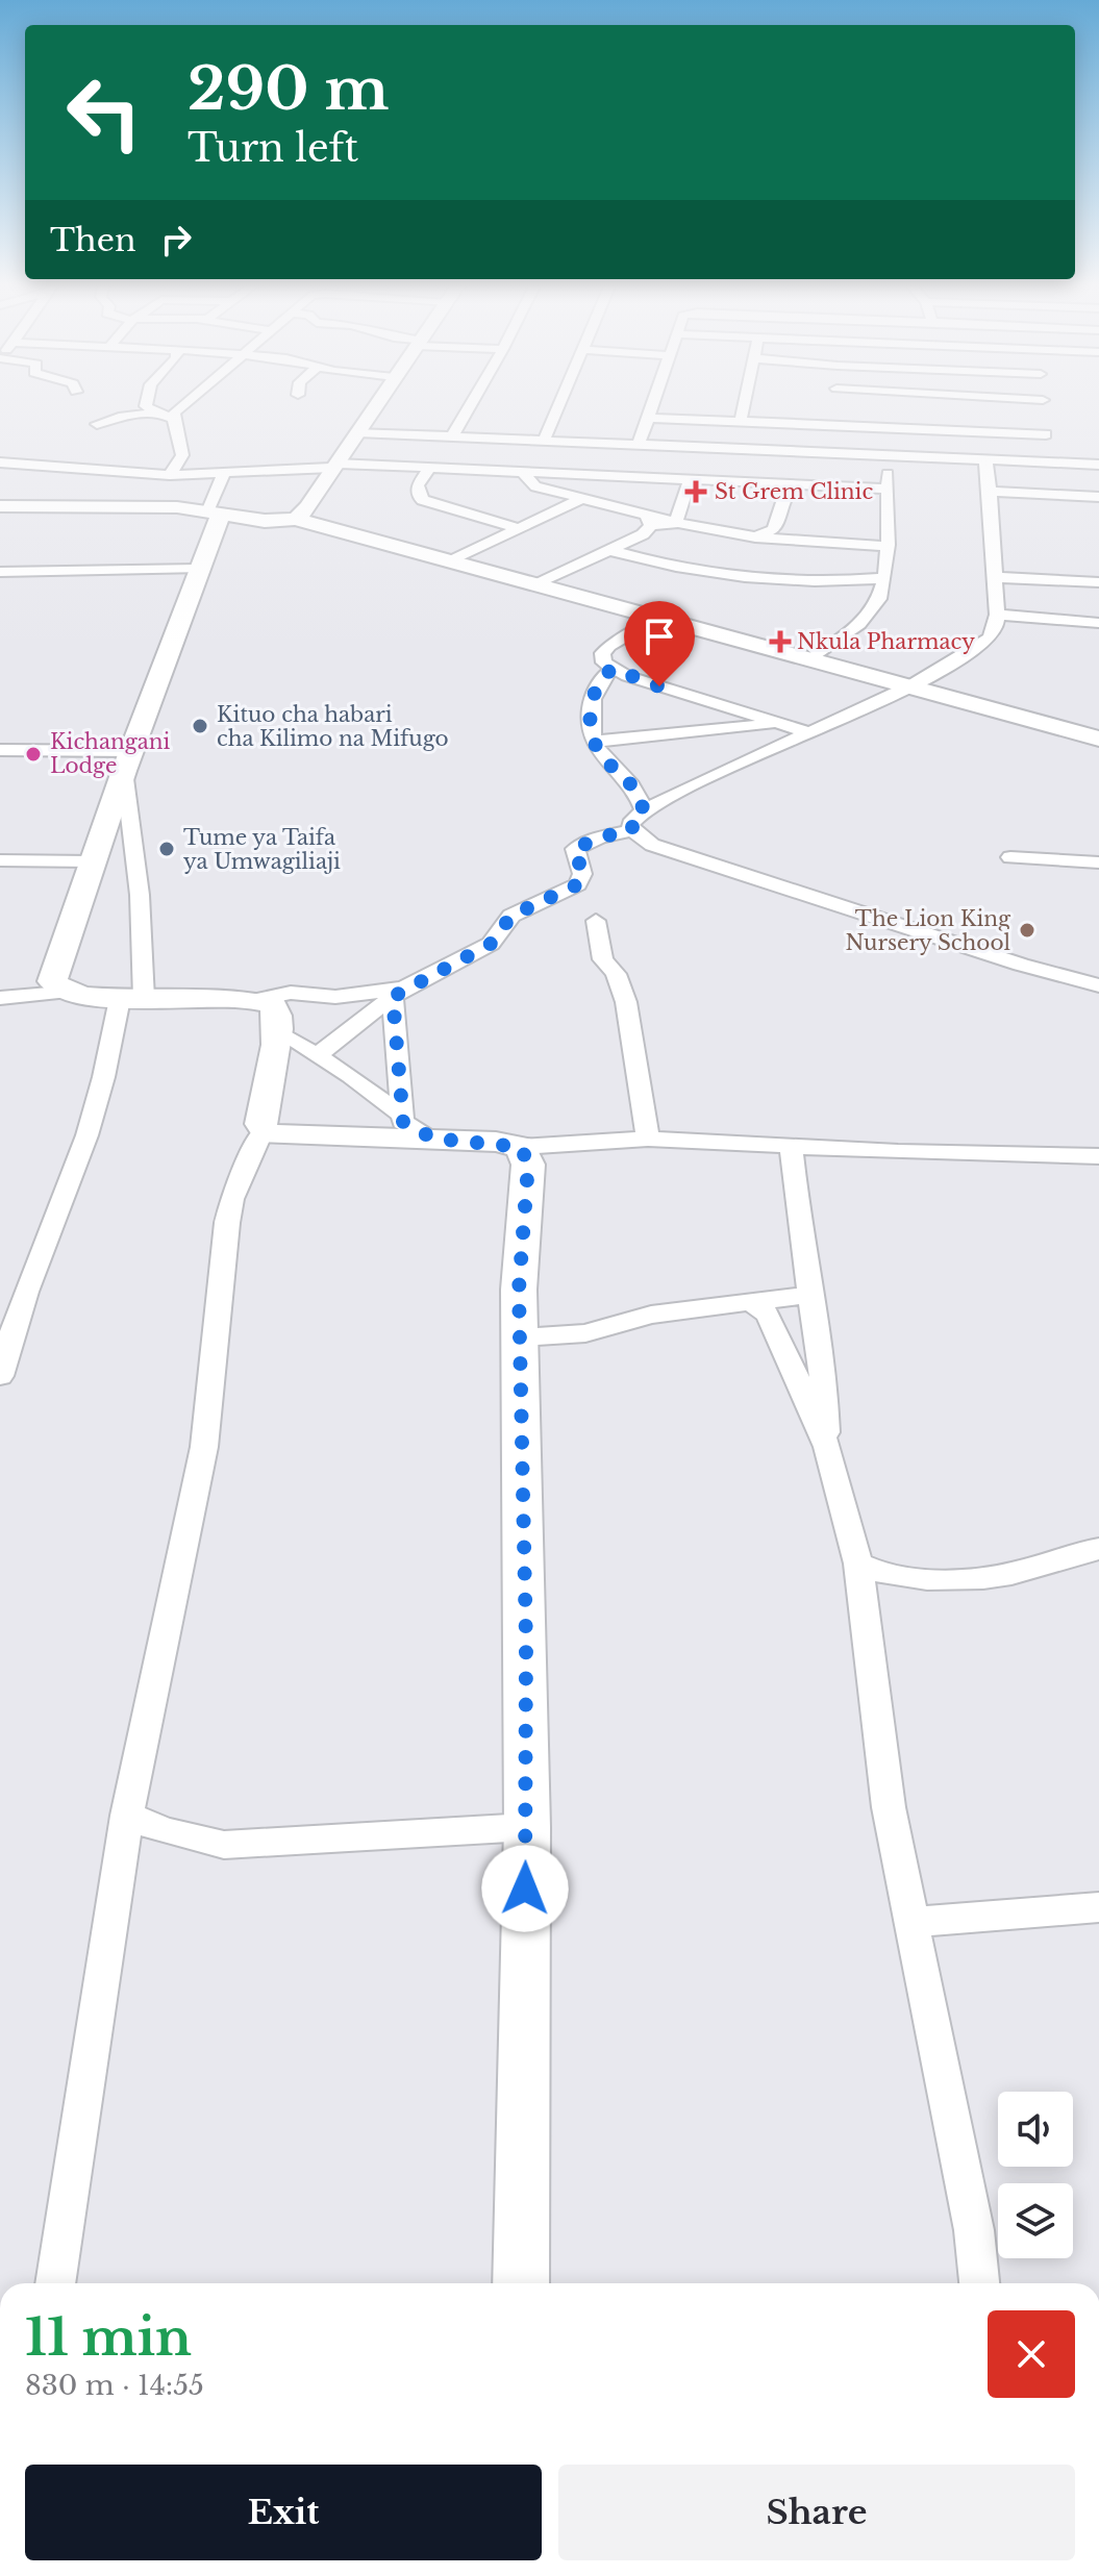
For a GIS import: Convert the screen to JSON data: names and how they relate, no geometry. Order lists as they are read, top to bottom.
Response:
{
  "places": {
    "health": ["St Grem Clinic", "Nkula Pharmacy"],
    "other": [
      "Kituo cha habari cha Kilimo na Mifugo",
      "Kichangani Lodge",
      "Tume ya Taifa ya Umwagiliaji",
      "The Lion King Nursery School"
    ]
  },
  "page": {
    "turn": ["290 m", "Turn left"],
    "then": "Then",
    "heading": ["11 min", "830 m · 14:55"],
    "buttons": ["Exit", "Share"]
  }
}
